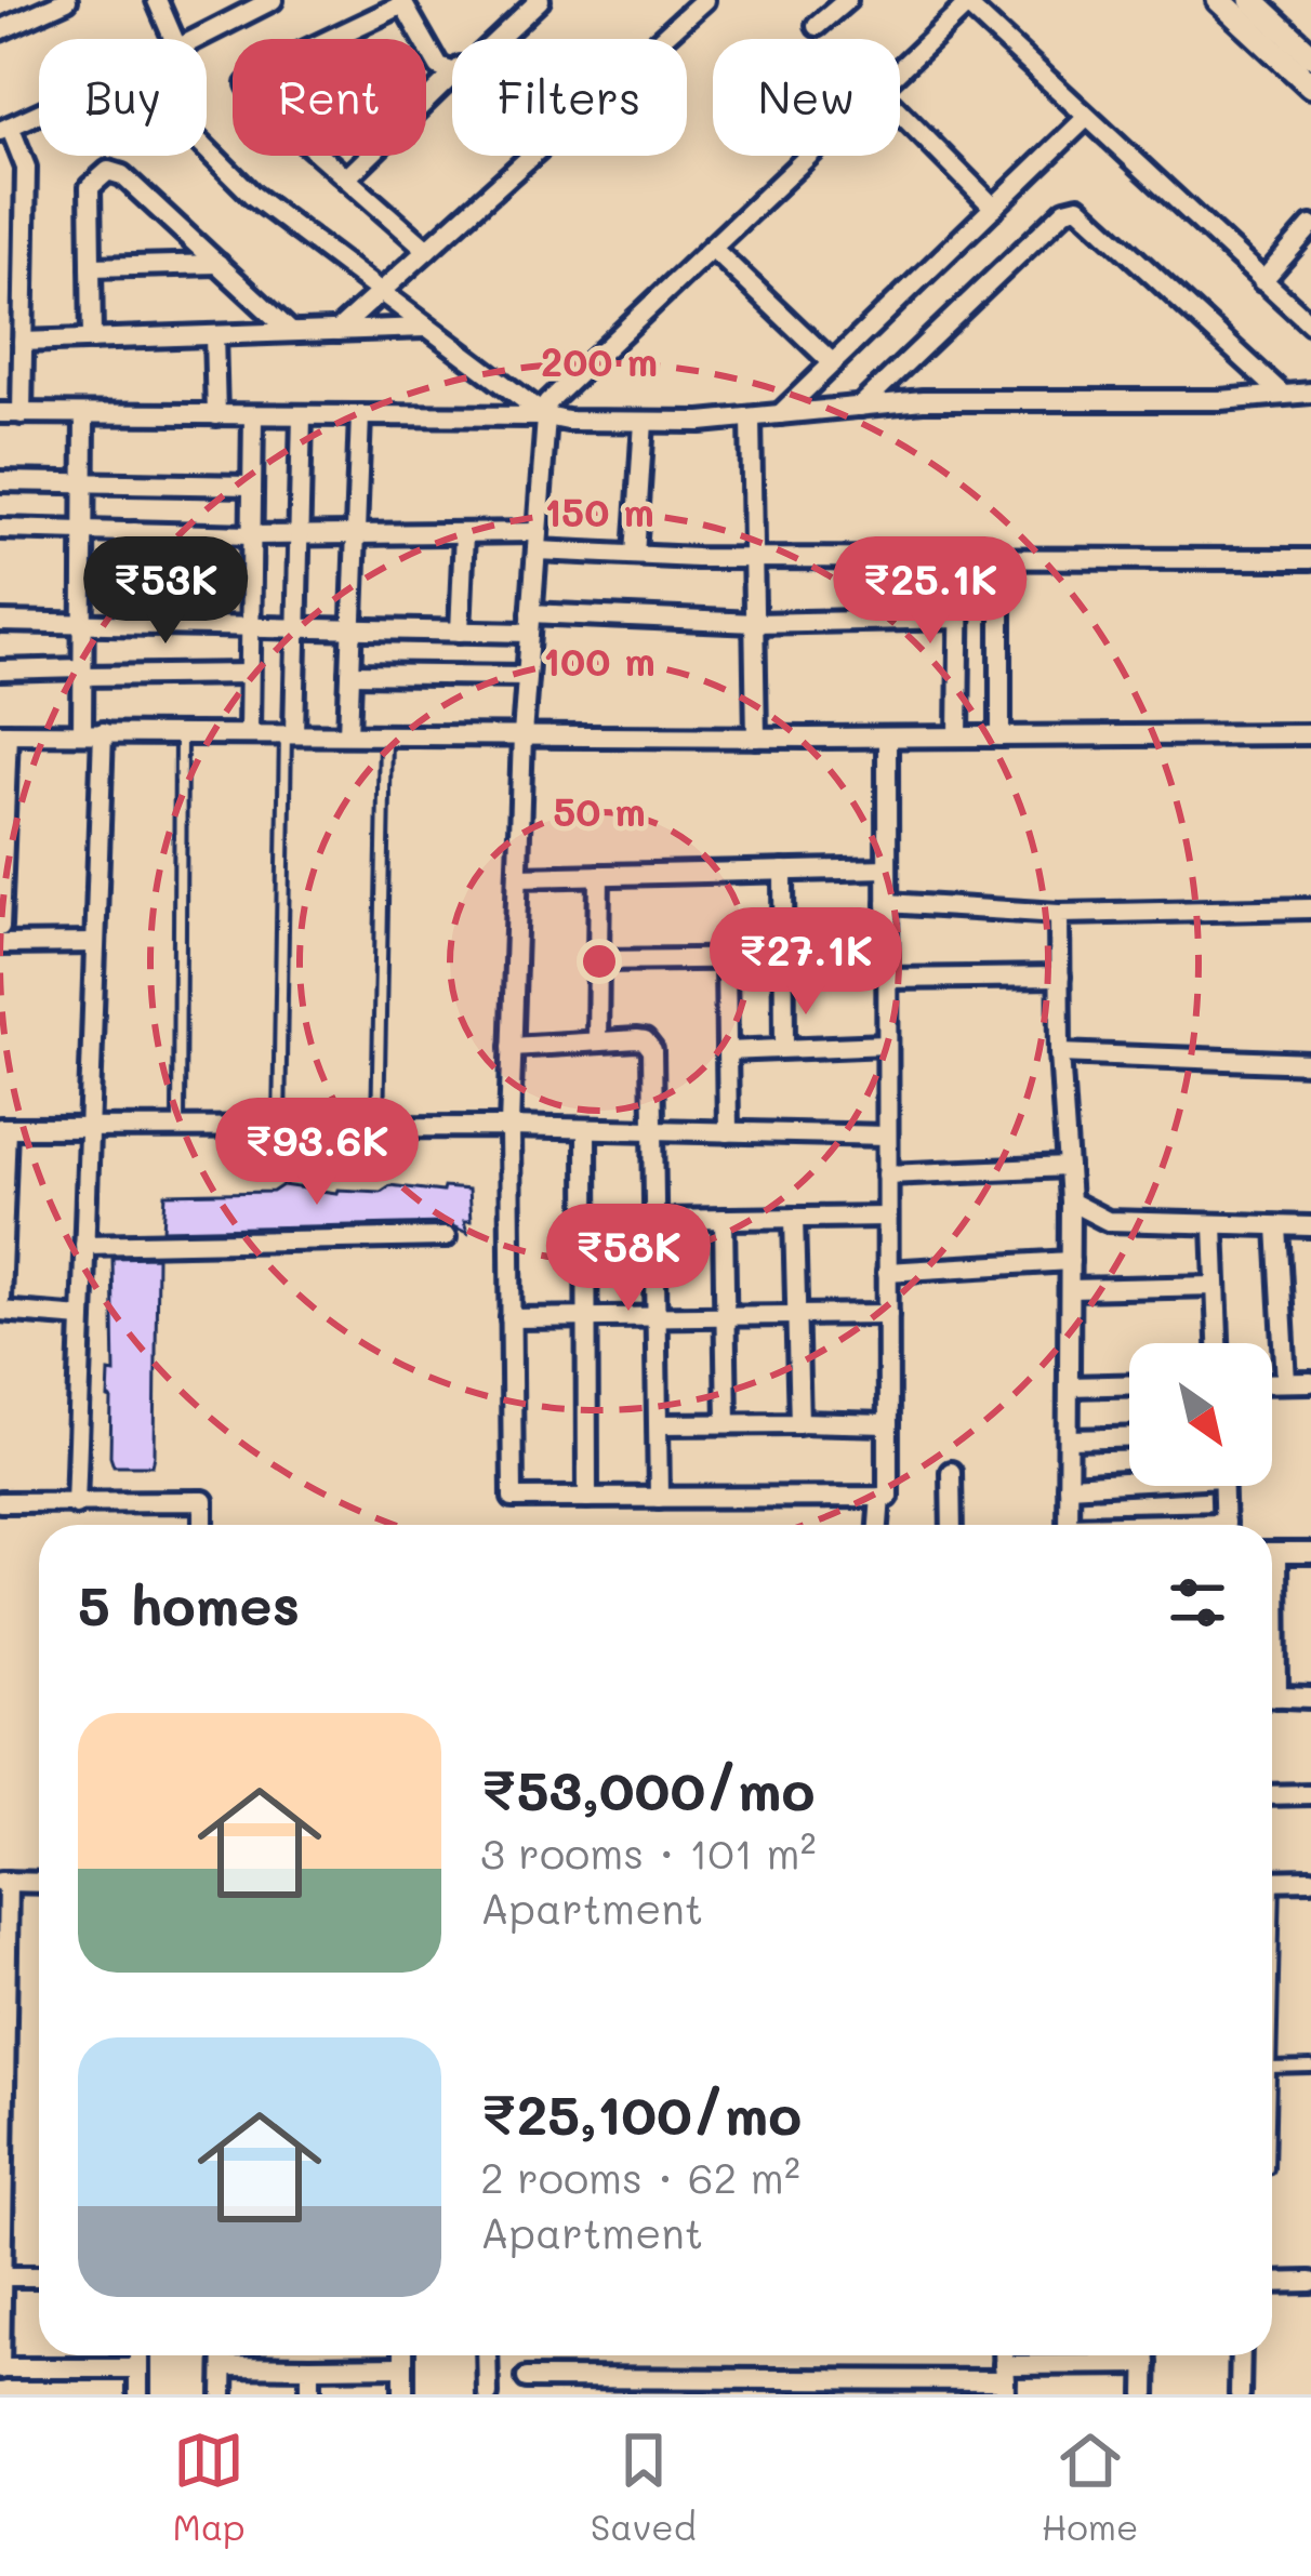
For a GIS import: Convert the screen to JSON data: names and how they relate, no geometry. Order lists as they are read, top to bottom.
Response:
{
  "north": "bottom right",
  "page": {
    "chip": [
      "Buy",
      "Rent",
      "Filters",
      "New"
    ],
    "price": [
      "₹53K",
      "₹25.1K",
      "₹27.1K",
      "₹93.6K",
      "₹58K"
    ],
    "heading": "5 homes",
    "list": [
      {
        "name": "₹53,000/mo",
        "note": "3 rooms · 101 m² · Apartment"
      },
      {
        "name": "₹25,100/mo",
        "note": "2 rooms · 62 m² · Apartment"
      }
    ],
    "tabs": ["Map", "Saved", "Home"]
  },
  "rings": [
    "200 m",
    "150 m",
    "100 m",
    "50 m"
  ]
}
